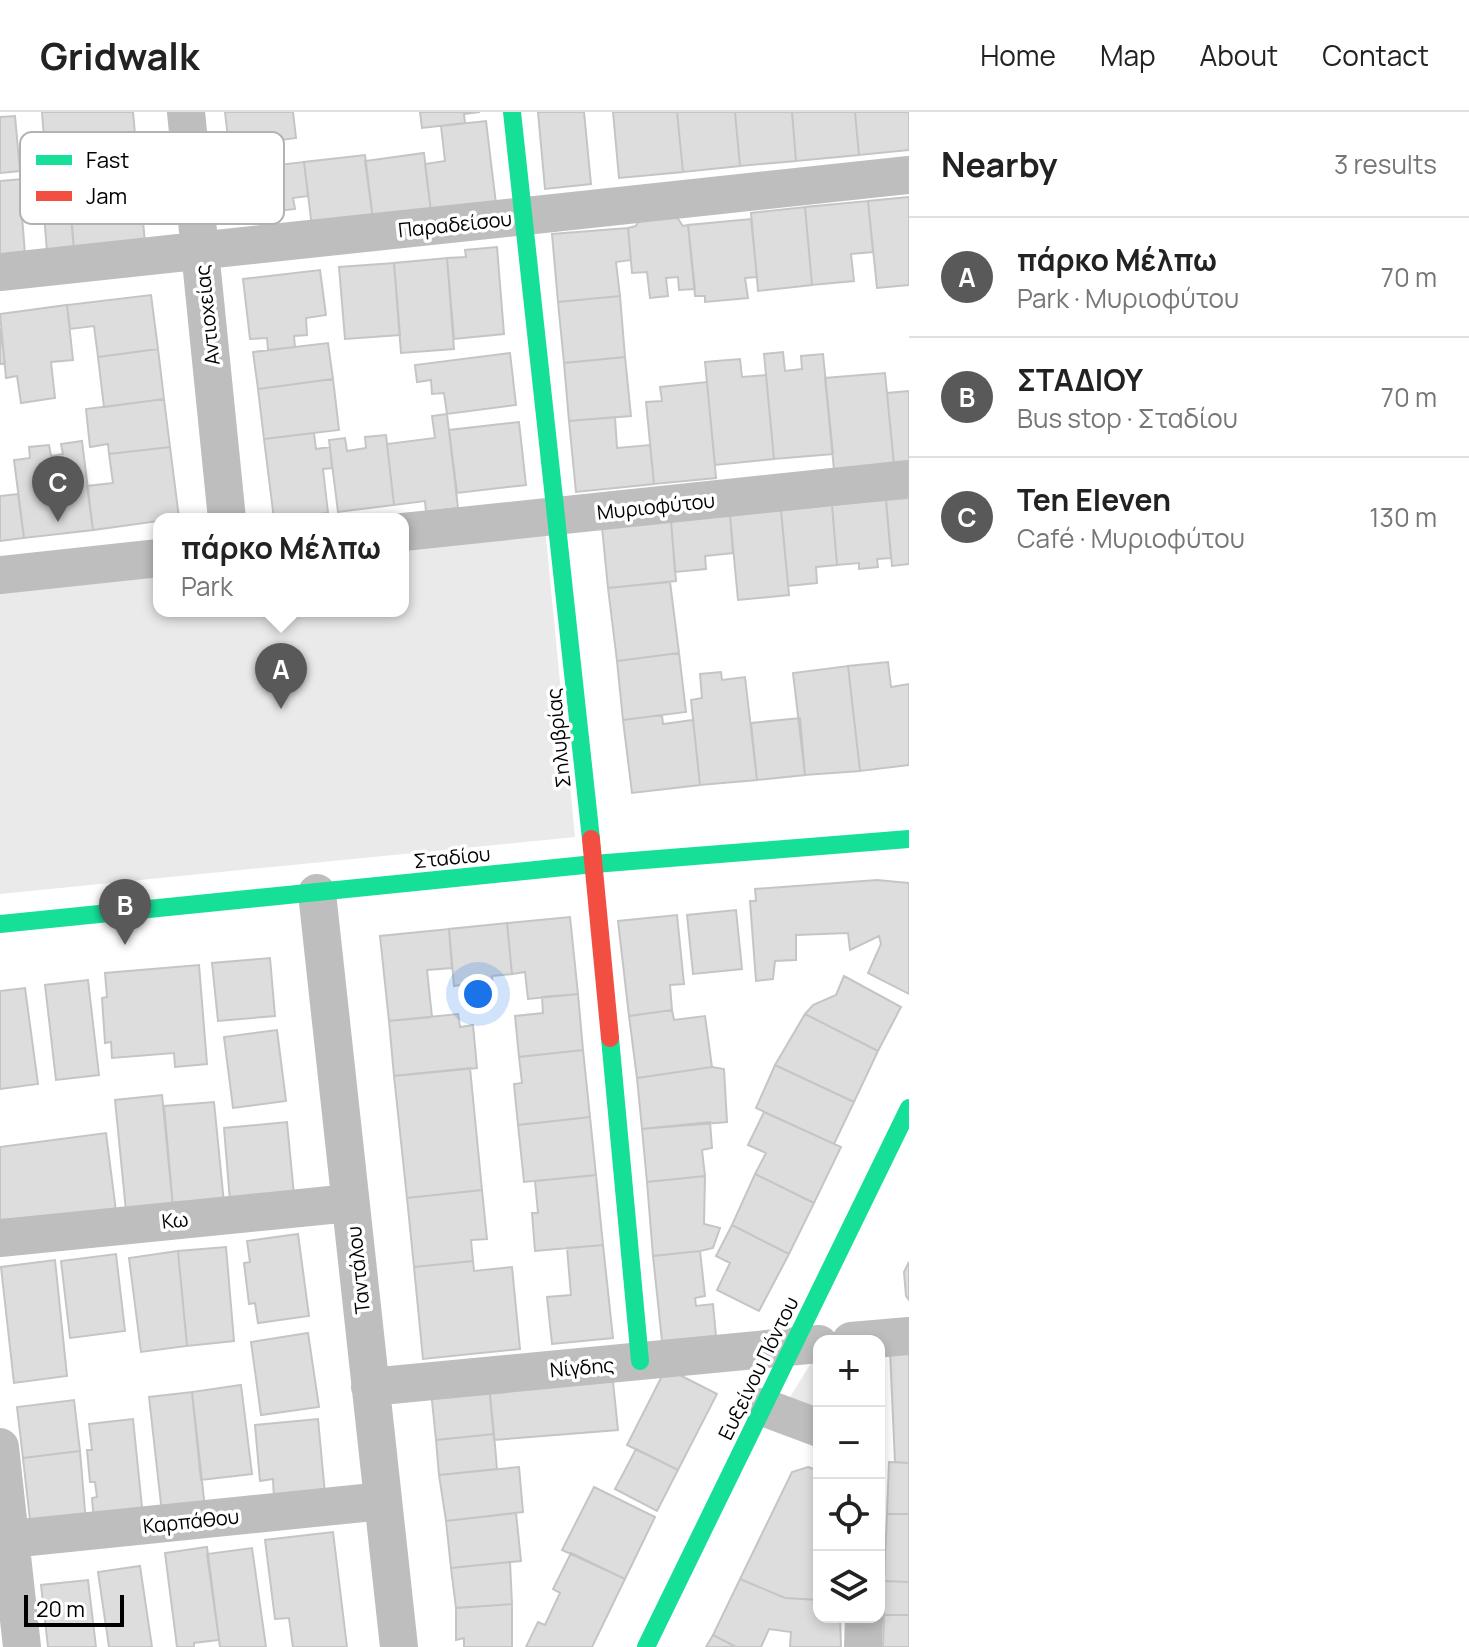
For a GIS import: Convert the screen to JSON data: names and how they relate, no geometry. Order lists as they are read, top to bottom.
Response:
{
  "streets": {
    "street": [
      "Παραδείσου",
      "Αντιοχείας",
      "Μυριοφύτου",
      "Σηλυβρίας",
      "Σταδίου",
      "Κω",
      "Ταντάλου",
      "Νίγδης",
      "Ευξείνου Πόντου",
      "Καρπάθου"
    ]
  },
  "crossings": [
    ["Παραδείσου", "Αντιοχείας"],
    ["Παραδείσου", "Σηλυβρίας"],
    ["Μυριοφύτου", "Σηλυβρίας"],
    ["Σηλυβρίας", "Σταδίου"],
    ["Σηλυβρίας", "Νίγδης"],
    ["Σταδίου", "Ταντάλου"],
    ["Κω", "Ταντάλου"],
    ["Ταντάλου", "Νίγδης"],
    ["Ταντάλου", "Καρπάθου"],
    ["Νίγδης", "Ευξείνου Πόντου"]
  ],
  "legend": ["Fast", "Jam"],
  "scale_bar": "20 m",
  "page": {
    "header": "Gridwalk",
    "nav": [
      "Home",
      "Map",
      "About",
      "Contact"
    ],
    "heading": ["Nearby", "3 results"],
    "list": [
      {
        "mark": "A",
        "name": "πάρκο Μέλπω",
        "note": "Park · Μυριοφύτου",
        "value": "70 m"
      },
      {
        "mark": "B",
        "name": "ΣΤΑΔΙΟΥ",
        "note": "Bus stop · Σταδίου",
        "value": "70 m"
      },
      {
        "mark": "C",
        "name": "Ten Eleven",
        "note": "Café · Μυριοφύτου",
        "value": "130 m"
      }
    ],
    "pins": ["C", "A", "B"],
    "popup": ["πάρκο Μέλπω", "Park"],
    "map_buttons": ["+", "−"],
    "scale": "20 m"
  }
}
